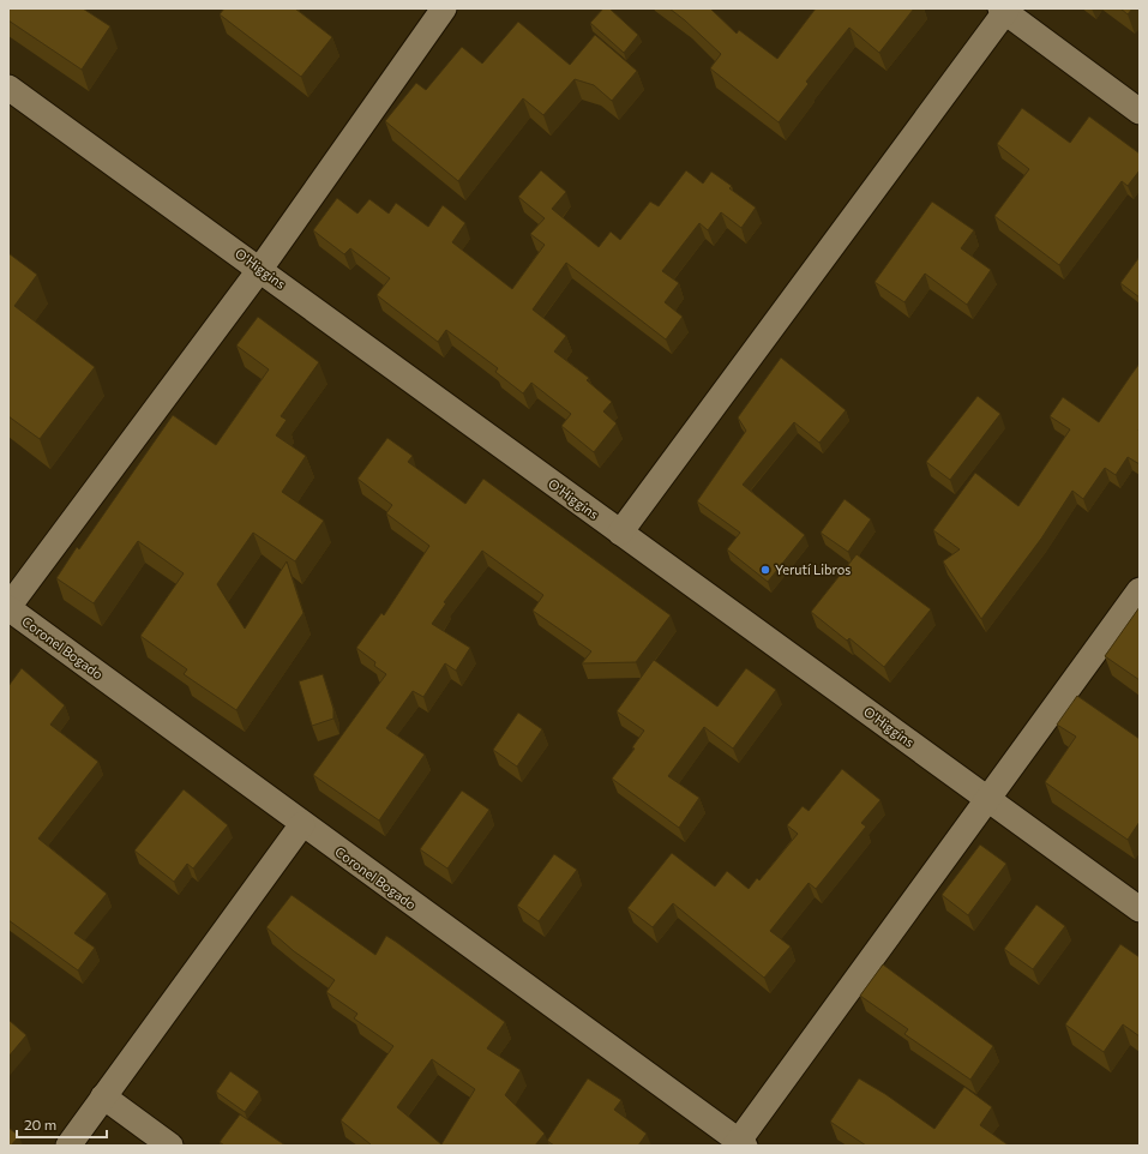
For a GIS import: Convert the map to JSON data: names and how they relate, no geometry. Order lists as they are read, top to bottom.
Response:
{
  "streets": {
    "street": ["O'Higgins", "Coronel Bogado"]
  },
  "places": ["Yerutí Libros"],
  "scale_bar": "20 m"
}
